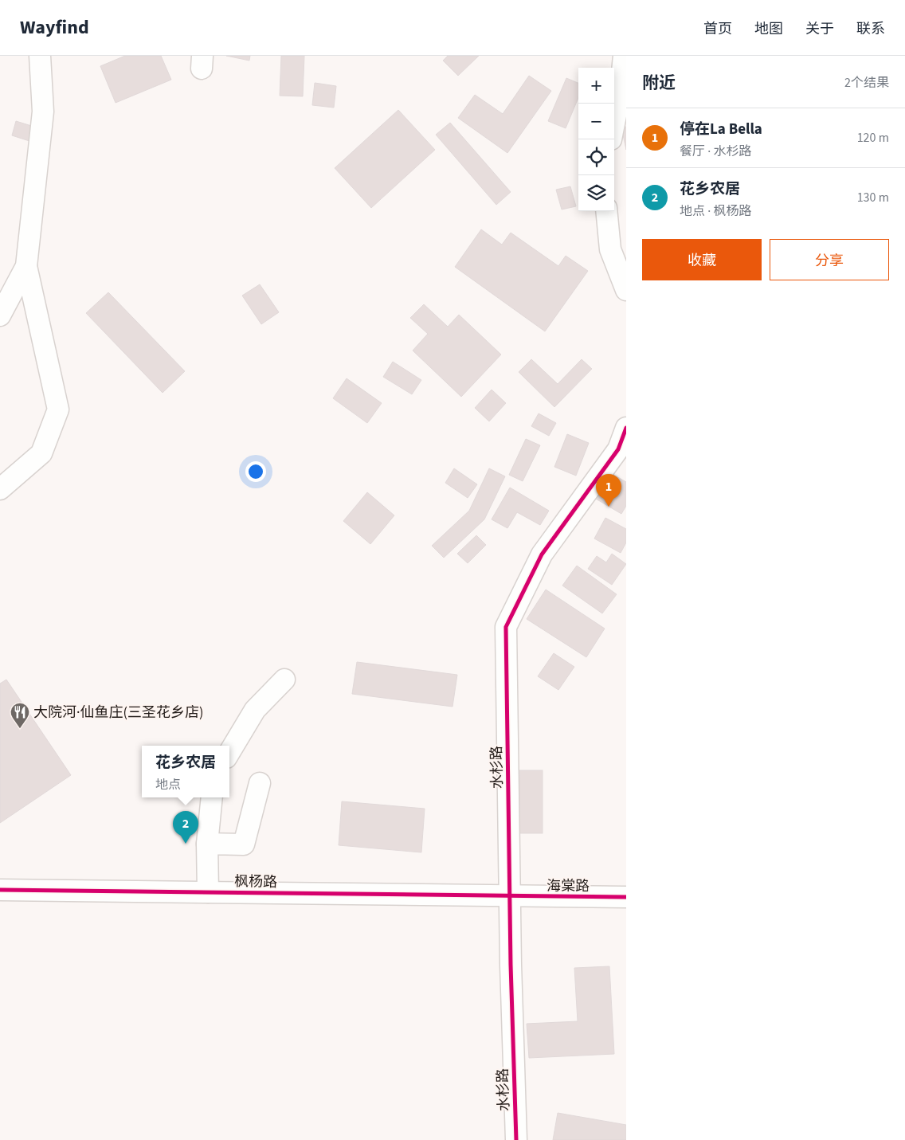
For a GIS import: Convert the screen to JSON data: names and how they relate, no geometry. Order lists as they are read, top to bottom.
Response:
{
  "streets": {
    "street": ["水杉路", "枫杨路", "海棠路"]
  },
  "crossings": [
    ["水杉路", "枫杨路"],
    ["水杉路", "海棠路"],
    ["枫杨路", "海棠路"]
  ],
  "places": {
    "restaurant": ["大院河·仙鱼庄(三圣花乡店)"]
  },
  "page": {
    "header": "Wayfind",
    "nav": [
      "首页",
      "地图",
      "关于",
      "联系"
    ],
    "heading": ["附近", "2个结果"],
    "map_buttons": ["+", "−"],
    "list": [
      {
        "mark": "1",
        "name": "停在La Bella",
        "note": "餐厅 · 水杉路",
        "value": "120 m"
      },
      {
        "mark": "2",
        "name": "花乡农居",
        "note": "地点 · 枫杨路",
        "value": "130 m"
      }
    ],
    "buttons": ["收藏", "分享"],
    "pins": ["1", "2"],
    "popup": ["花乡农居", "地点"]
  }
}
